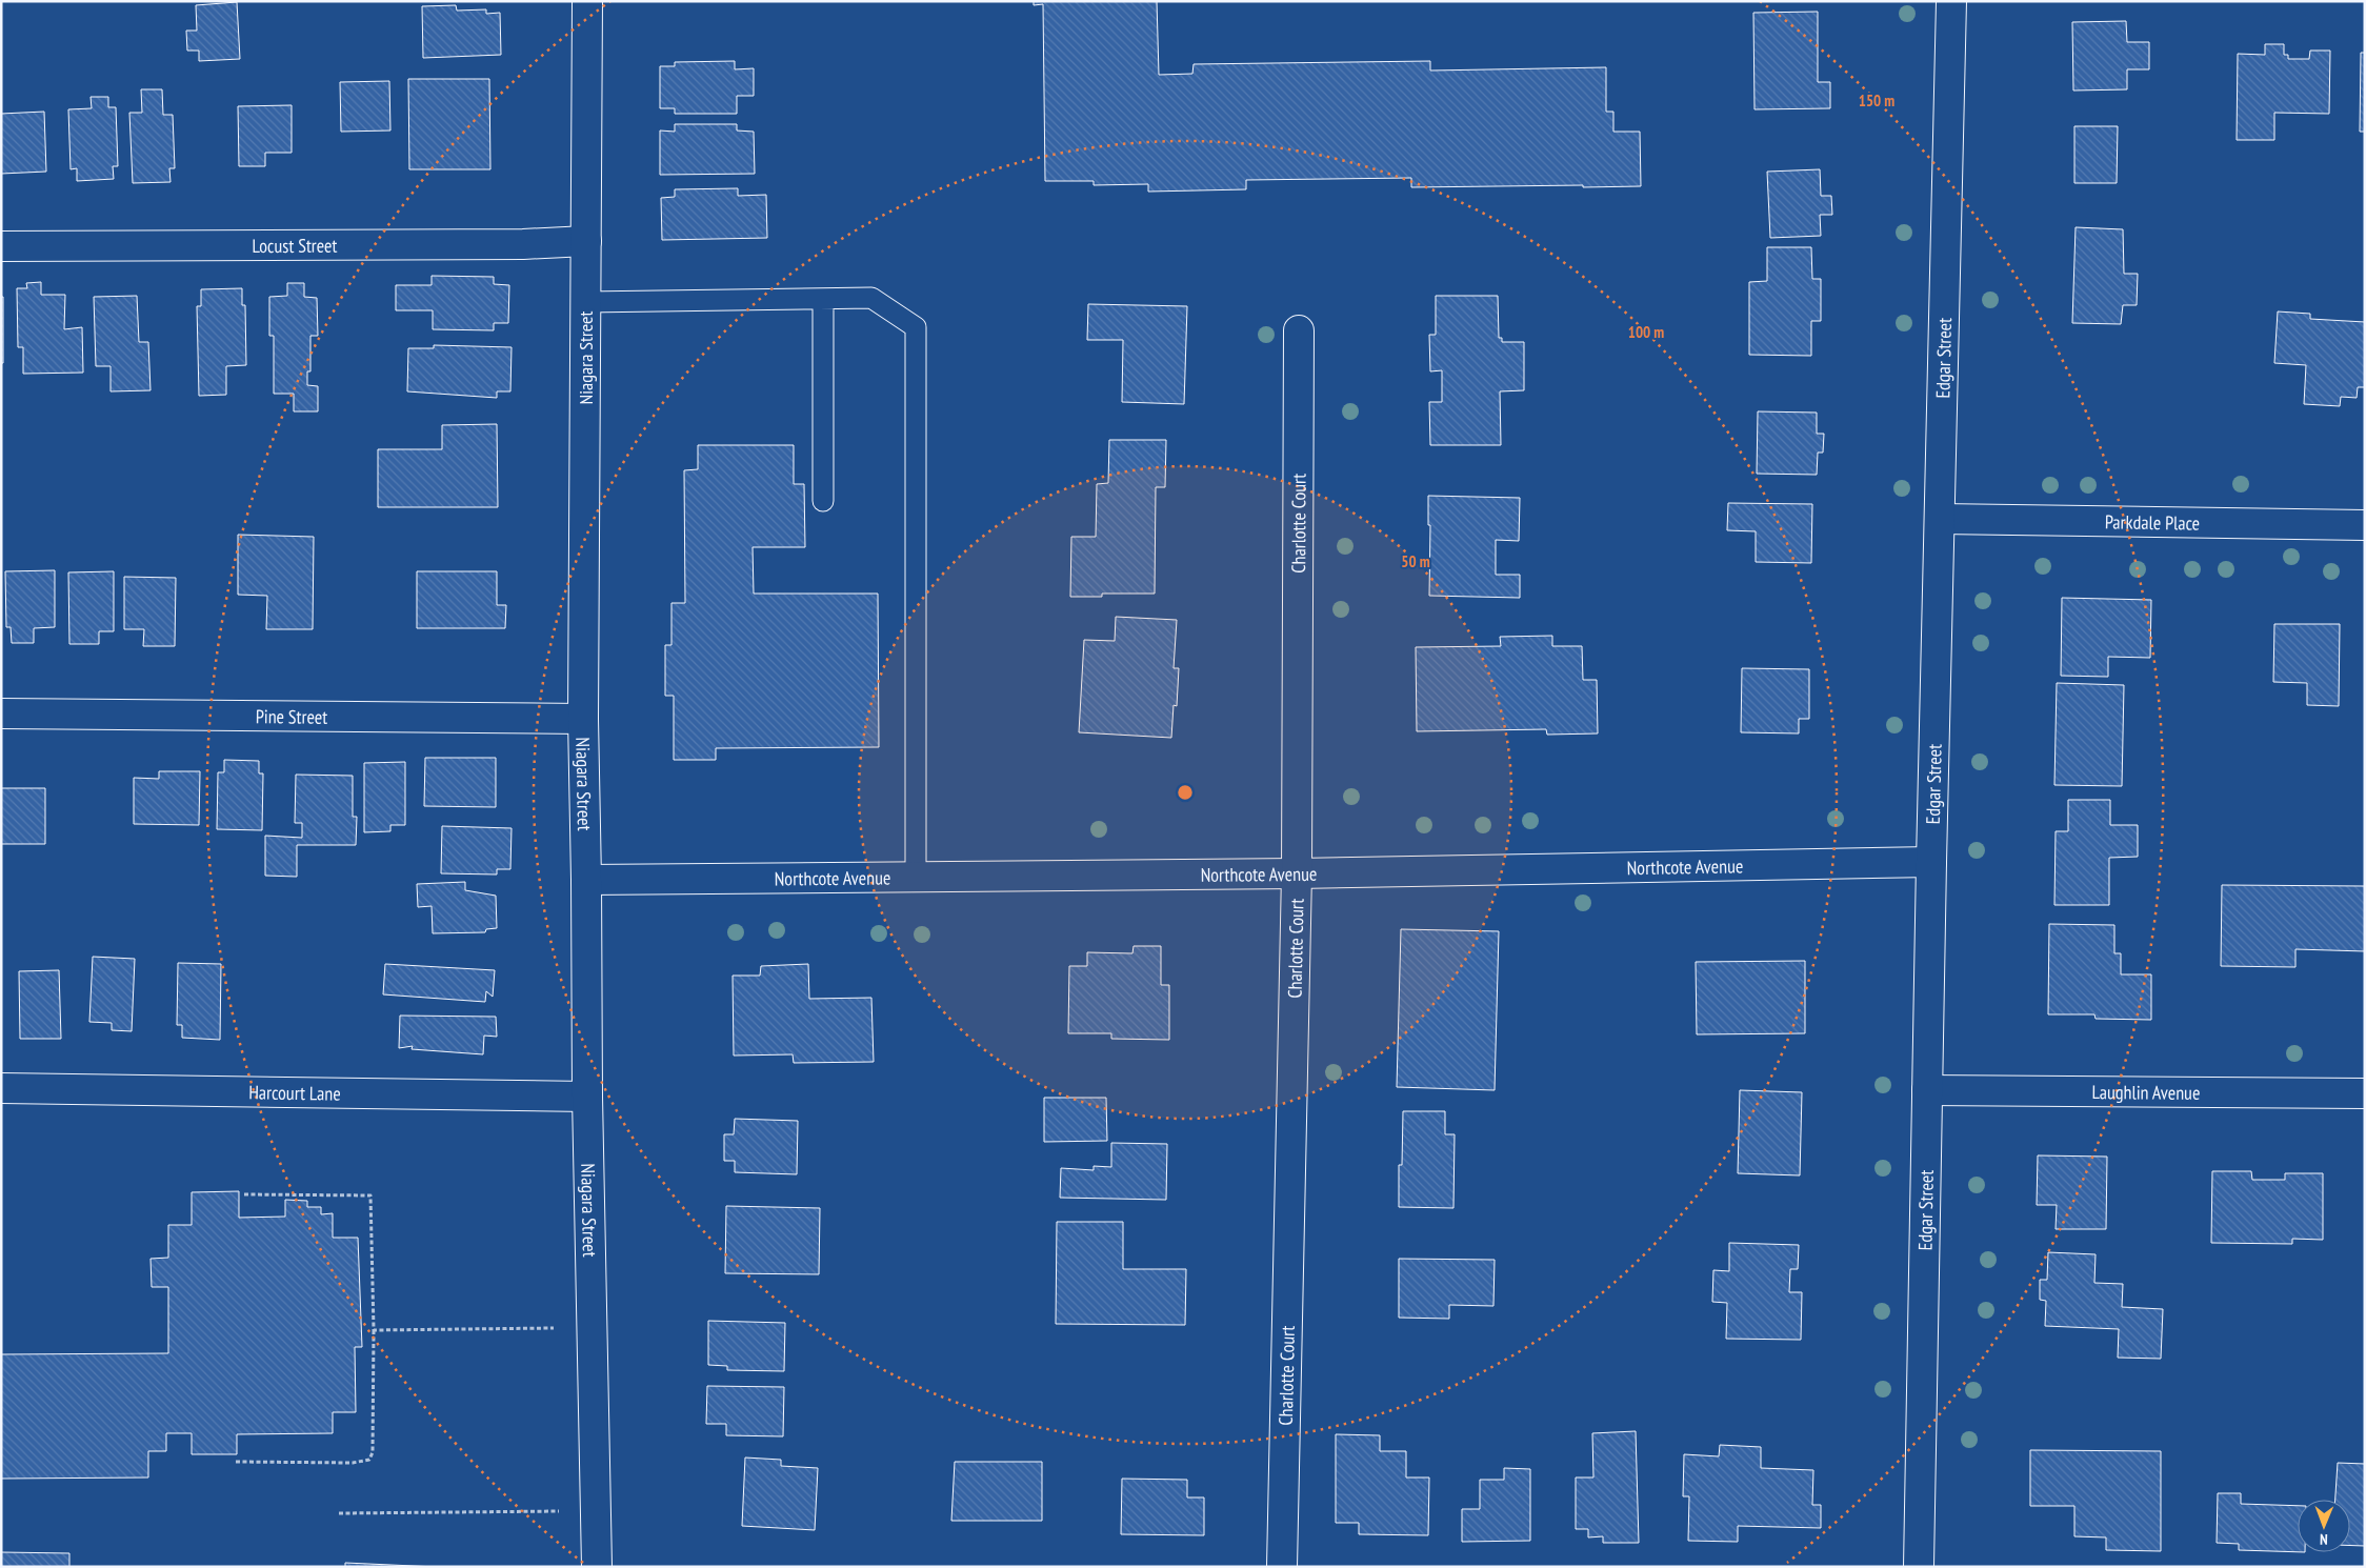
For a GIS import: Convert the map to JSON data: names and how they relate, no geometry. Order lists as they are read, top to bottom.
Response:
{
  "streets": {
    "street": [
      "Locust Street",
      "Niagara Street",
      "Edgar Street",
      "Charlotte Court",
      "Parkdale Place",
      "Pine Street",
      "Northcote Avenue",
      "Laughlin Avenue",
      "Harcourt Lane"
    ]
  },
  "crossings": [
    ["Locust Street", "Niagara Street"],
    ["Niagara Street", "Pine Street"],
    ["Niagara Street", "Northcote Avenue"],
    ["Niagara Street", "Harcourt Lane"],
    ["Edgar Street", "Parkdale Place"],
    ["Edgar Street", "Northcote Avenue"],
    ["Edgar Street", "Laughlin Avenue"],
    ["Charlotte Court", "Northcote Avenue"]
  ],
  "north": "bottom",
  "rings": ["150 m", "100 m", "50 m"]
}
